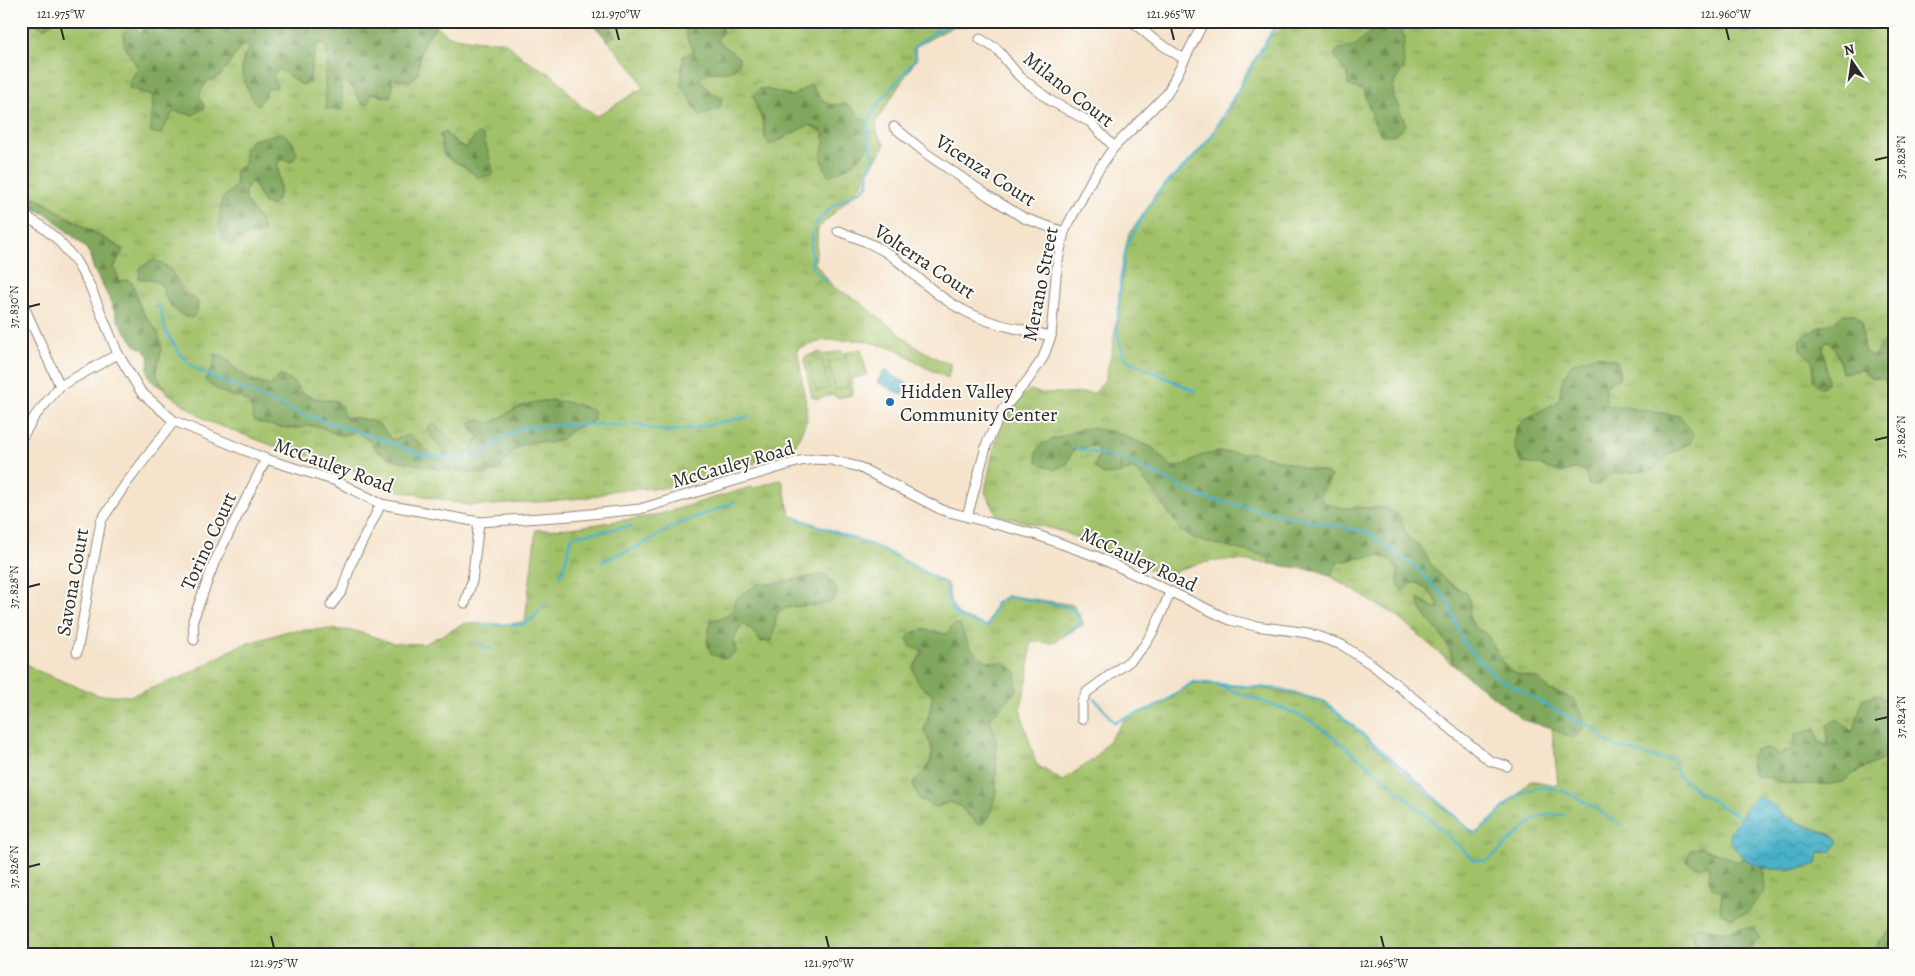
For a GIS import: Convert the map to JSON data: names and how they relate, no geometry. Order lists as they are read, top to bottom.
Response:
{
  "streets": {
    "street": [
      "Milano Court",
      "Vicenza Court",
      "Volterra Court",
      "Merano Street",
      "McCauley Road",
      "Torino Court",
      "Savona Court"
    ]
  },
  "crossings": [
    ["Milano Court", "Merano Street"],
    ["Vicenza Court", "Merano Street"],
    ["Volterra Court", "Merano Street"],
    ["Merano Street", "McCauley Road"],
    ["McCauley Road", "Torino Court"],
    ["McCauley Road", "Savona Court"]
  ],
  "places": ["Hidden Valley Community Center"],
  "north": "top",
  "coordinates": [
    "121.975°W",
    "121.970°W",
    "121.965°W",
    "121.960°W",
    "37.828°N",
    "37.830°N",
    "37.826°N",
    "37.824°N"
  ]
}
